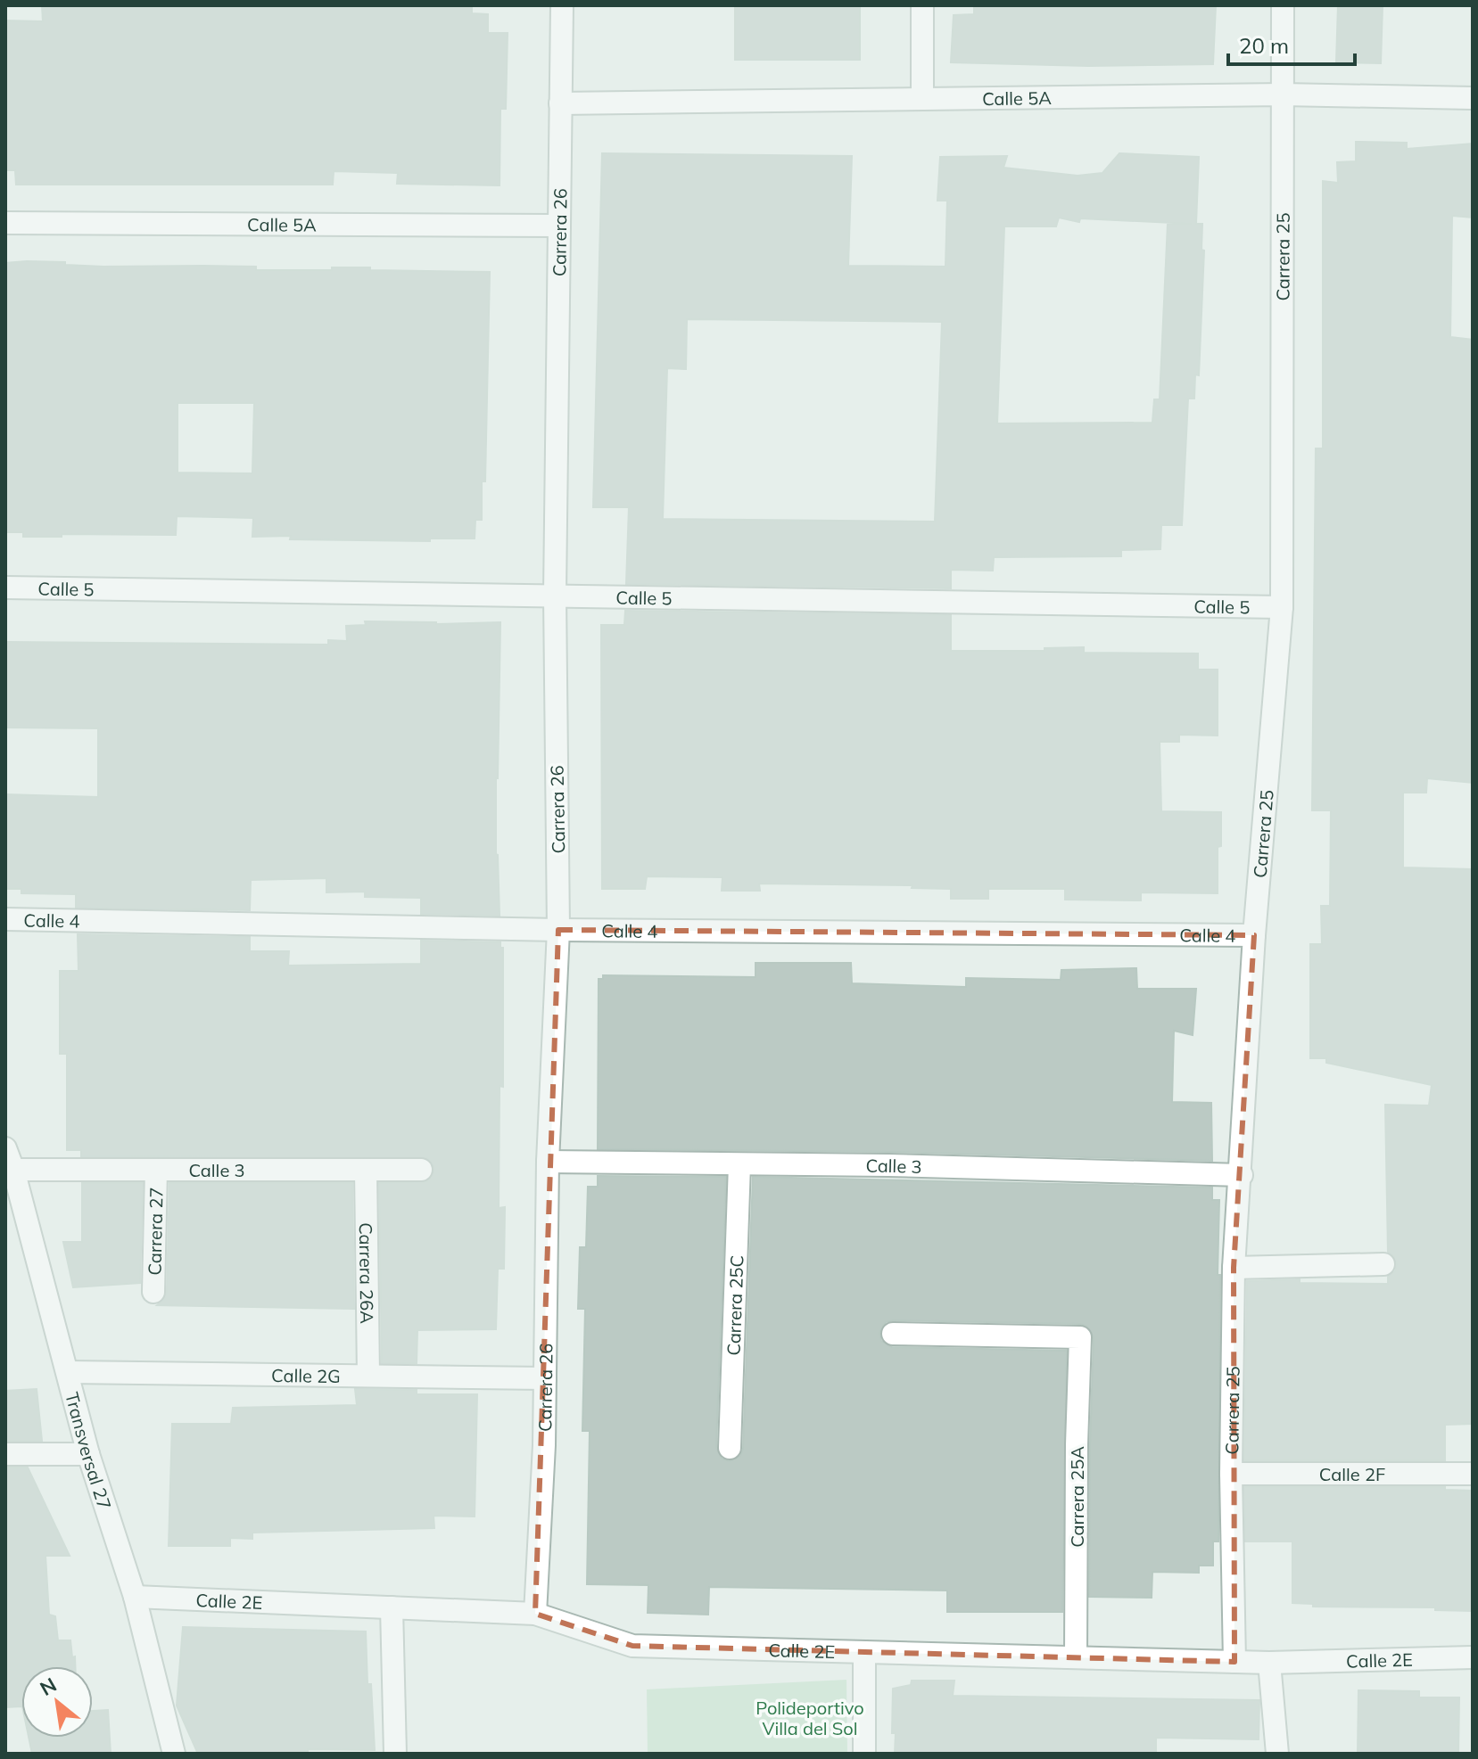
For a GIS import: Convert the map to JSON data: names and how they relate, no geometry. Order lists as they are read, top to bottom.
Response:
{
  "streets": {
    "street": [
      "Calle 5A",
      "Carrera 26",
      "Carrera 25",
      "Calle 5",
      "Calle 4",
      "Calle 3",
      "Carrera 27",
      "Carrera 26A",
      "Carrera 25C",
      "Calle 2G",
      "Transversal 27",
      "Calle 2F",
      "Carrera 25A",
      "Calle 2E"
    ]
  },
  "crossings": [
    ["Calle 5A", "Carrera 26"],
    ["Calle 5A", "Carrera 25"],
    ["Carrera 26", "Calle 5"],
    ["Carrera 26", "Calle 4"],
    ["Carrera 26", "Calle 3"],
    ["Carrera 26", "Calle 2G"],
    ["Carrera 26", "Calle 2E"],
    ["Carrera 25", "Calle 5"],
    ["Carrera 25", "Calle 4"],
    ["Carrera 25", "Calle 3"],
    ["Carrera 25", "Calle 2F"],
    ["Carrera 25", "Calle 2E"],
    ["Calle 3", "Carrera 27"],
    ["Calle 3", "Carrera 26A"],
    ["Calle 3", "Carrera 25C"],
    ["Calle 3", "Transversal 27"],
    ["Carrera 26A", "Calle 2G"],
    ["Calle 2G", "Transversal 27"],
    ["Transversal 27", "Calle 2E"],
    ["Carrera 25A", "Calle 2E"]
  ],
  "parks": ["Polideportivo Villa del Sol"],
  "scale_bar": "20 m",
  "north": "top left"
}
